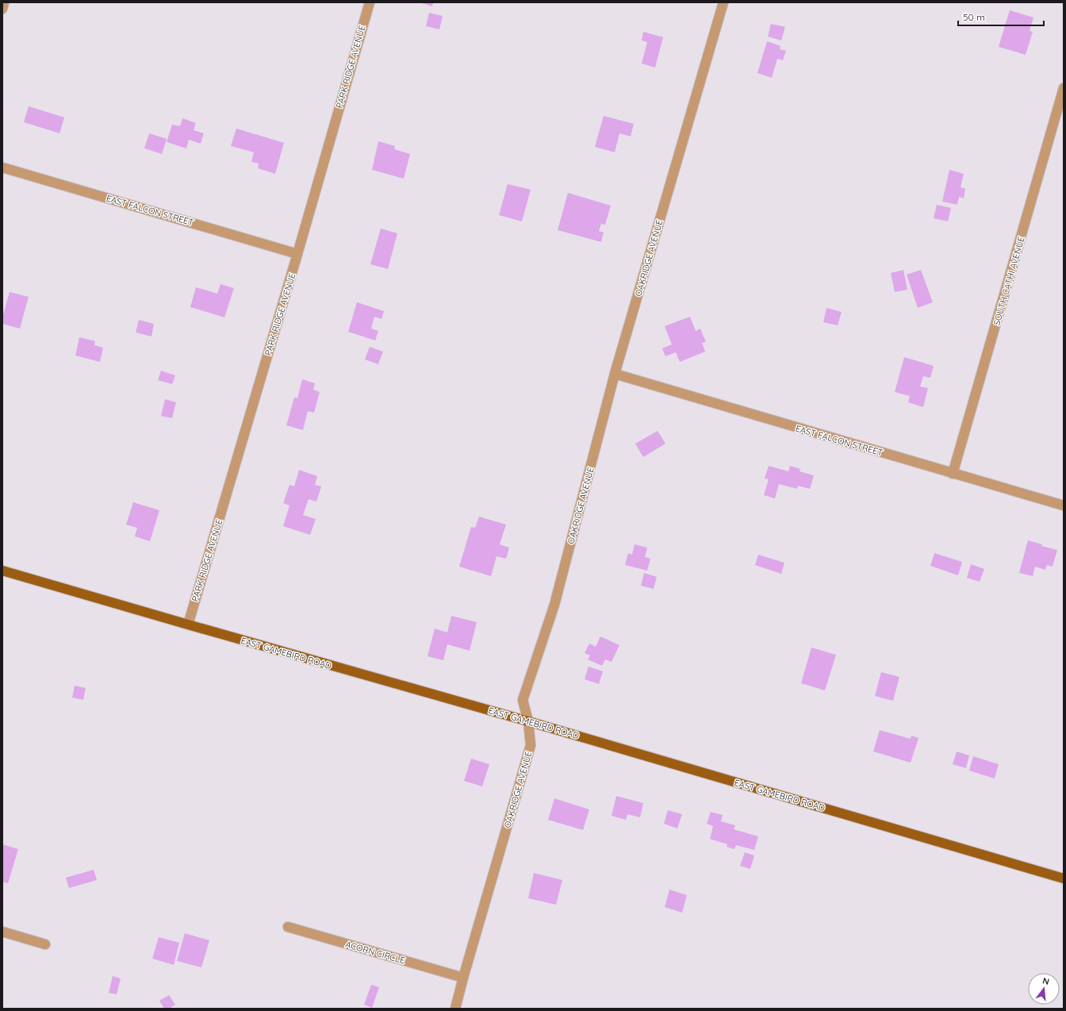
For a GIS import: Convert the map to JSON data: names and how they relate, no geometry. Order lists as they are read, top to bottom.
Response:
{
  "streets": {
    "main road": ["EAST GAMEBIRD ROAD"],
    "street": [
      "PARK RIDGE AVENUE",
      "EAST FALCON STREET",
      "OAKRIDGE AVENUE",
      "SOUTH CATHI AVENUE",
      "ACORN CIRCLE"
    ]
  },
  "crossings": [
    ["PARK RIDGE AVENUE", "EAST FALCON STREET"],
    ["PARK RIDGE AVENUE", "EAST GAMEBIRD ROAD"],
    ["EAST FALCON STREET", "OAKRIDGE AVENUE"],
    ["EAST FALCON STREET", "SOUTH CATHI AVENUE"],
    ["OAKRIDGE AVENUE", "EAST GAMEBIRD ROAD"],
    ["OAKRIDGE AVENUE", "ACORN CIRCLE"]
  ],
  "scale_bar": "50 m",
  "north": "top"
}
